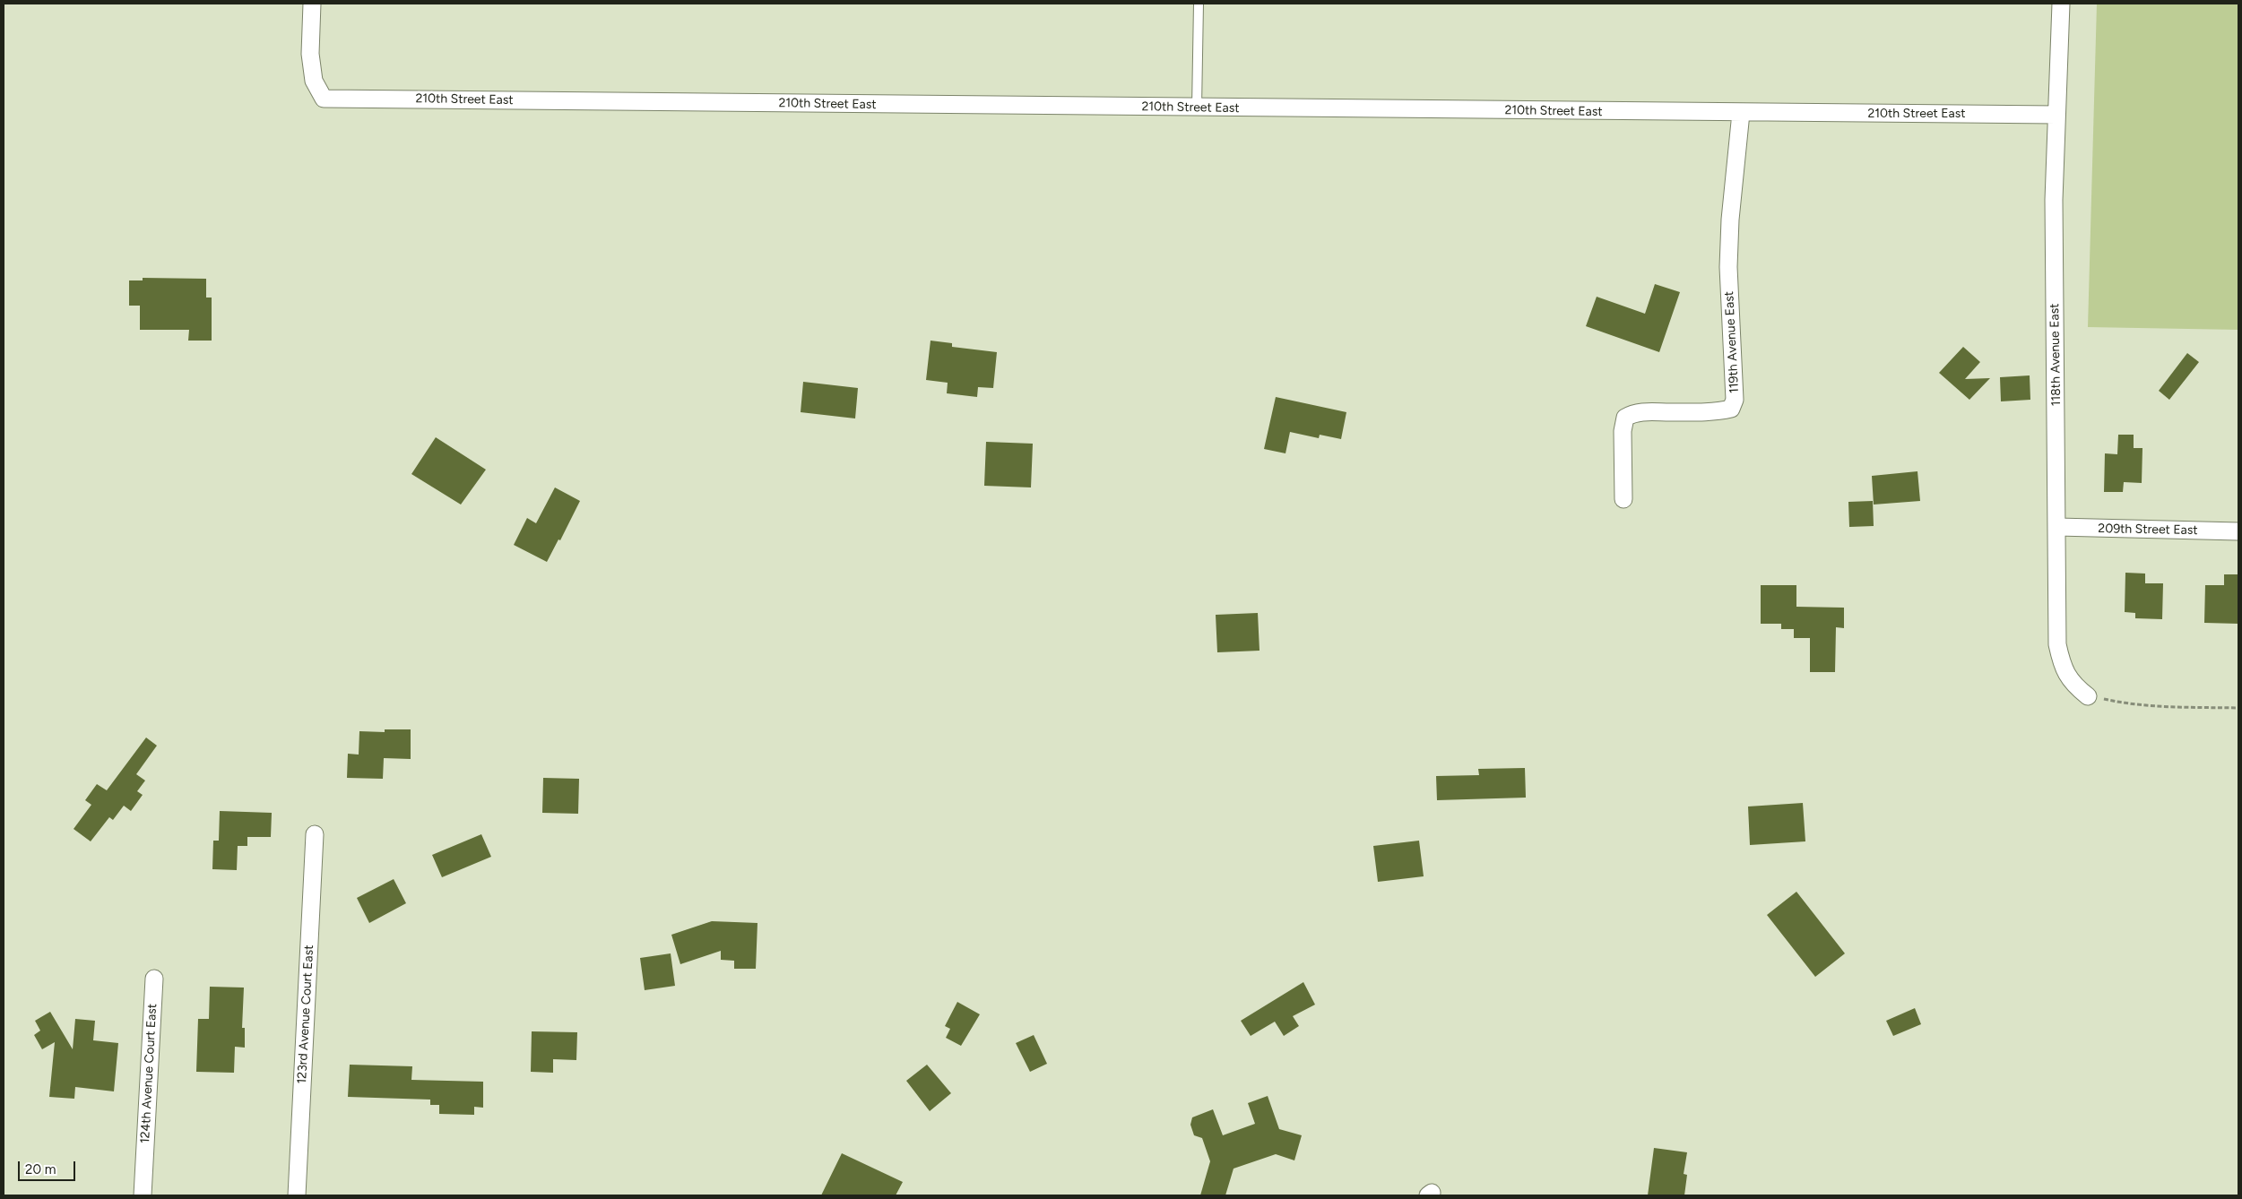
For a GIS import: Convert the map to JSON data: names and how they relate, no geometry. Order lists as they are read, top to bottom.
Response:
{
  "streets": {
    "street": [
      "210th Street East",
      "119th Avenue East",
      "118th Avenue East",
      "209th Street East",
      "123rd Avenue Court East",
      "124th Avenue Court East"
    ]
  },
  "crossings": [
    ["210th Street East", "119th Avenue East"],
    ["210th Street East", "118th Avenue East"],
    ["118th Avenue East", "209th Street East"]
  ],
  "scale_bar": "20 m"
}
